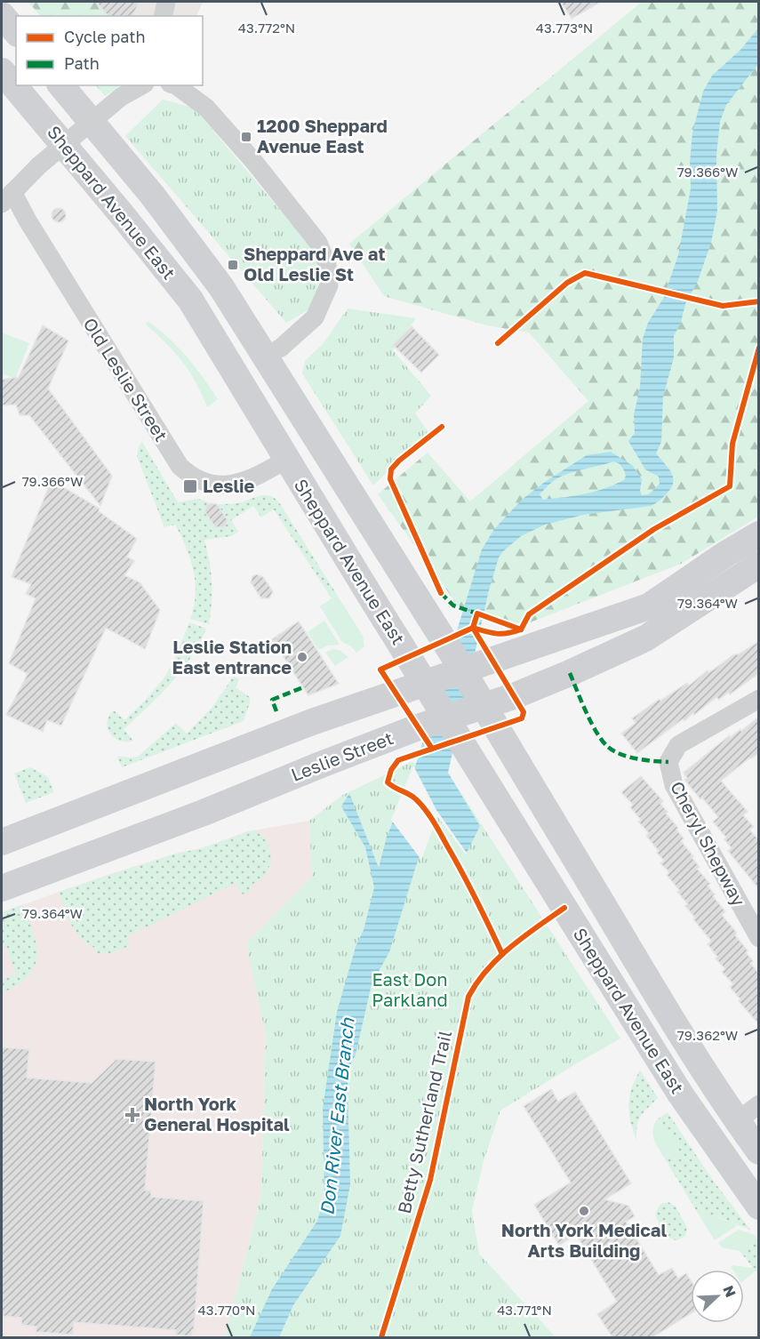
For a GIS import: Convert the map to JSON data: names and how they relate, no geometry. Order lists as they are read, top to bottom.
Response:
{
  "streets": {
    "main road": ["Sheppard Avenue East", "Leslie Street"],
    "street": ["Old Leslie Street", "Cheryl Shepway"],
    "cycle path": ["Betty Sutherland Trail"]
  },
  "crossings": [
    ["Sheppard Avenue East", "Old Leslie Street"],
    ["Sheppard Avenue East", "Leslie Street"]
  ],
  "water": ["Don River East Branch"],
  "parks": ["East Don Parkland"],
  "places": {
    "transit": ["1200 Sheppard Avenue East", "Sheppard Ave at Old Leslie St", "Leslie"],
    "other": ["Leslie Station East entrance", "North York Medical Arts Building"],
    "health": ["North York General Hospital"]
  },
  "legend": ["Cycle path", "Path"],
  "north": "top right",
  "coordinates": [
    "43.772°N",
    "43.773°N",
    "79.366°W",
    "79.364°W",
    "79.362°W",
    "43.770°N",
    "43.771°N"
  ]
}
